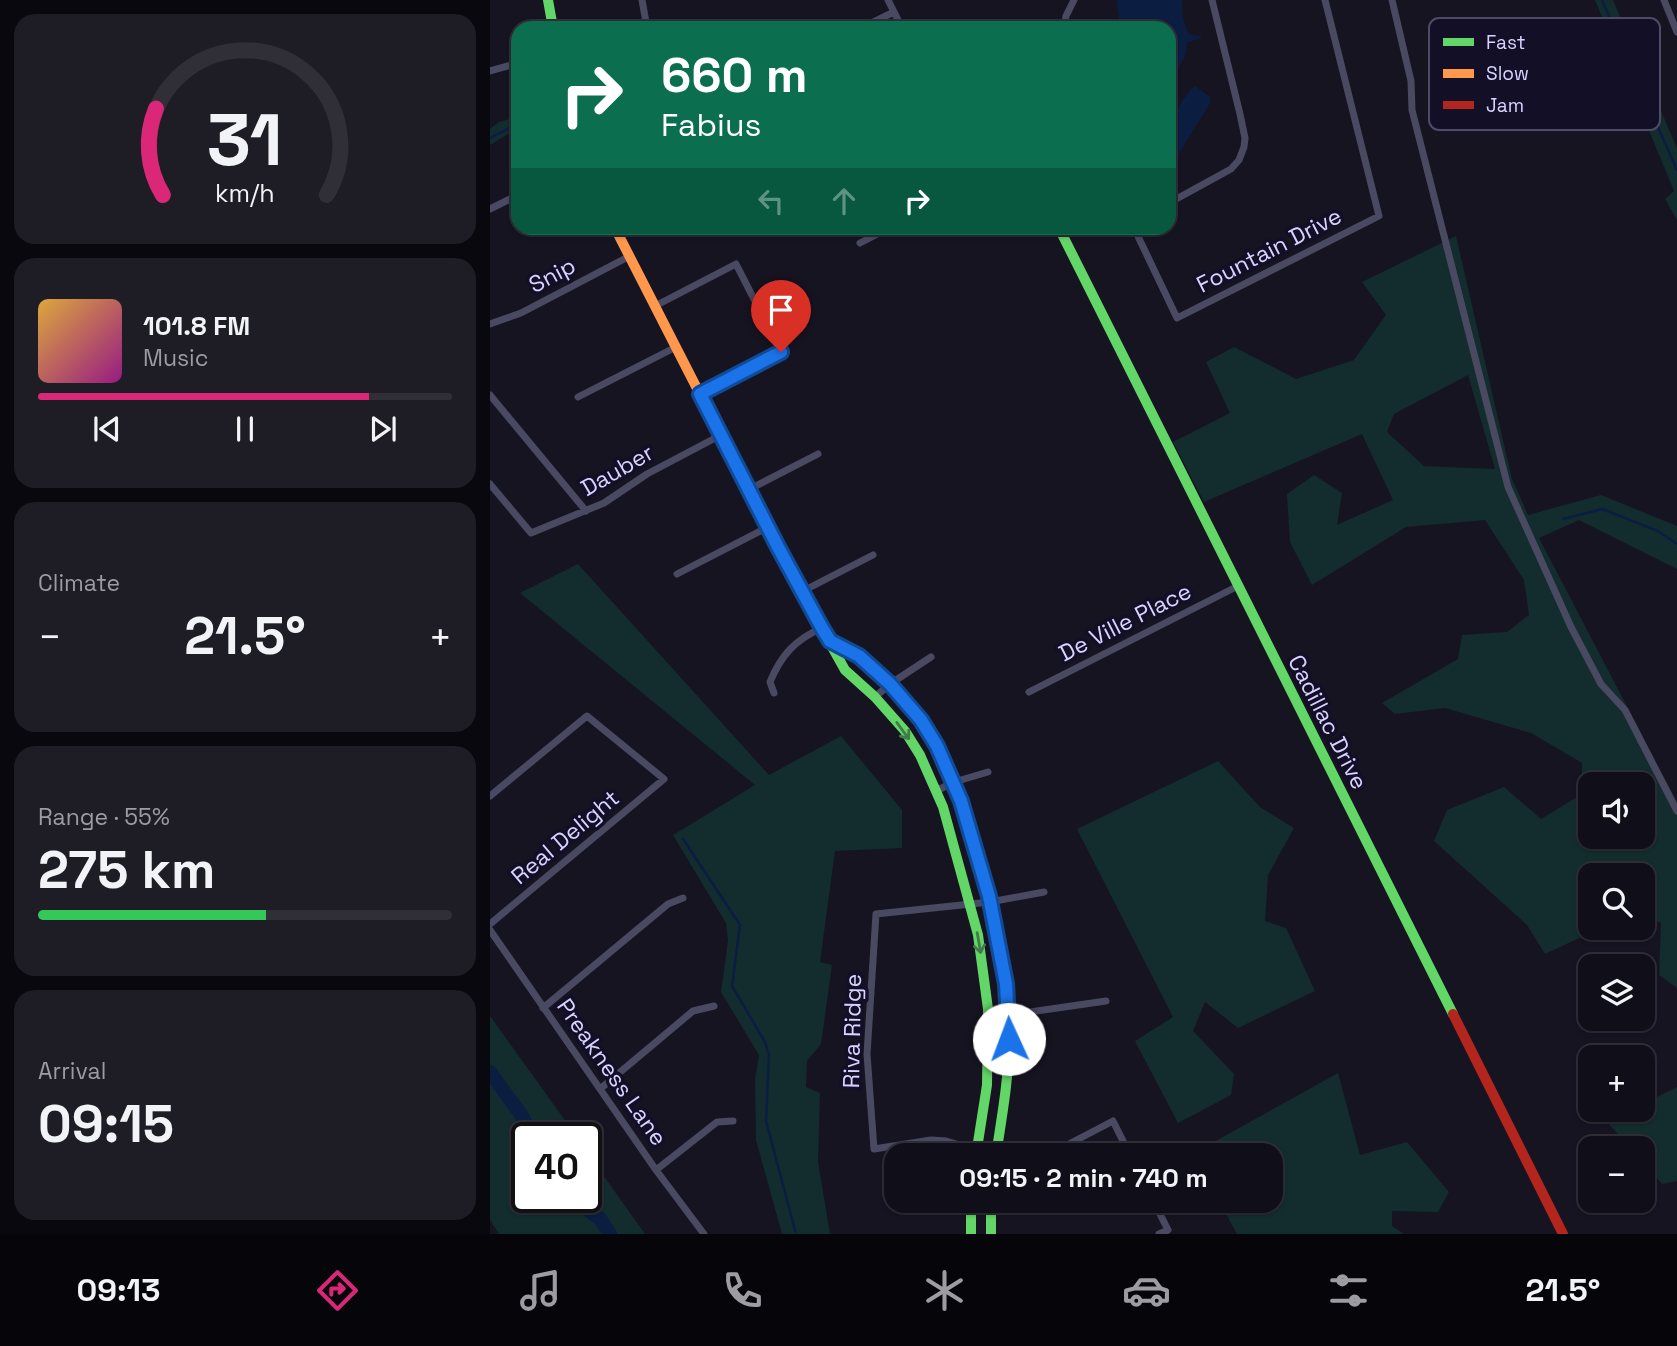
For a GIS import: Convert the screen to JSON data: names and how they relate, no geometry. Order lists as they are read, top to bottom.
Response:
{
  "streets": {
    "street": [
      "Fountain Drive",
      "Snip",
      "Dauber",
      "De Ville Place",
      "Cadillac Drive",
      "Real Delight",
      "Riva Ridge",
      "Preakness Lane"
    ]
  },
  "crossings": [
    ["De Ville Place", "Cadillac Drive"]
  ],
  "legend": ["Fast", "Slow", "Jam"],
  "page": {
    "turn": ["660 m", "Fabius"],
    "song": ["101.8 FM", "Music"],
    "tile": [
      "Climate",
      ["Range · 55%", "275 km"],
      ["Arrival", "09:15"]
    ],
    "heat": ["−", "21.5°", "+"],
    "map_buttons": ["+", "−"],
    "limit": "40",
    "trip": "09:15 · 2 min · 740 m",
    "tabs": ["09:13", "21.5°"],
    "gauge": ["31", "km/h"]
  }
}
